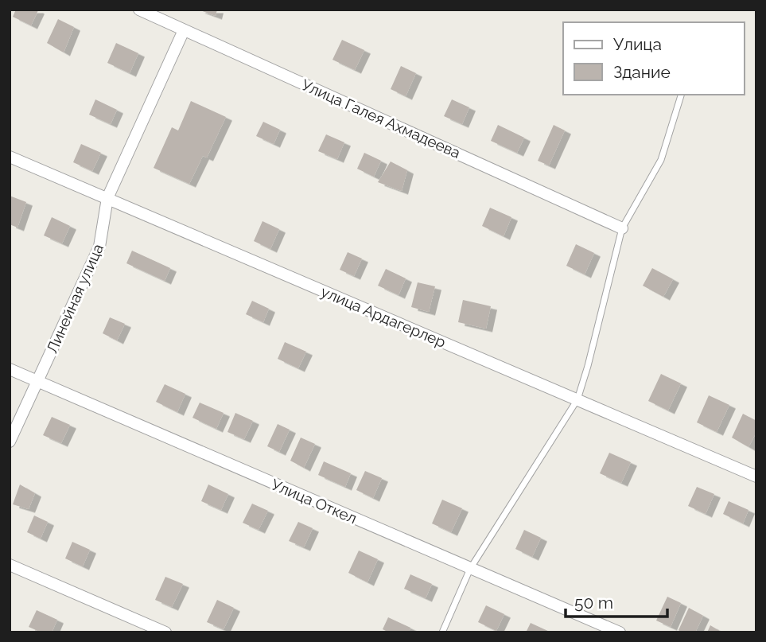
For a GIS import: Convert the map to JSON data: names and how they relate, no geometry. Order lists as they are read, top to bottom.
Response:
{
  "streets": {
    "street": [
      "Улица Галея Ахмадеева",
      "Линейная улица",
      "улица Ардагерлер",
      "Улица Откел"
    ]
  },
  "crossings": [
    ["Улица Галея Ахмадеева", "Линейная улица"],
    ["Линейная улица", "улица Ардагерлер"],
    ["Линейная улица", "Улица Откел"]
  ],
  "legend": ["Улица", "Здание"],
  "scale_bar": "50 m"
}
